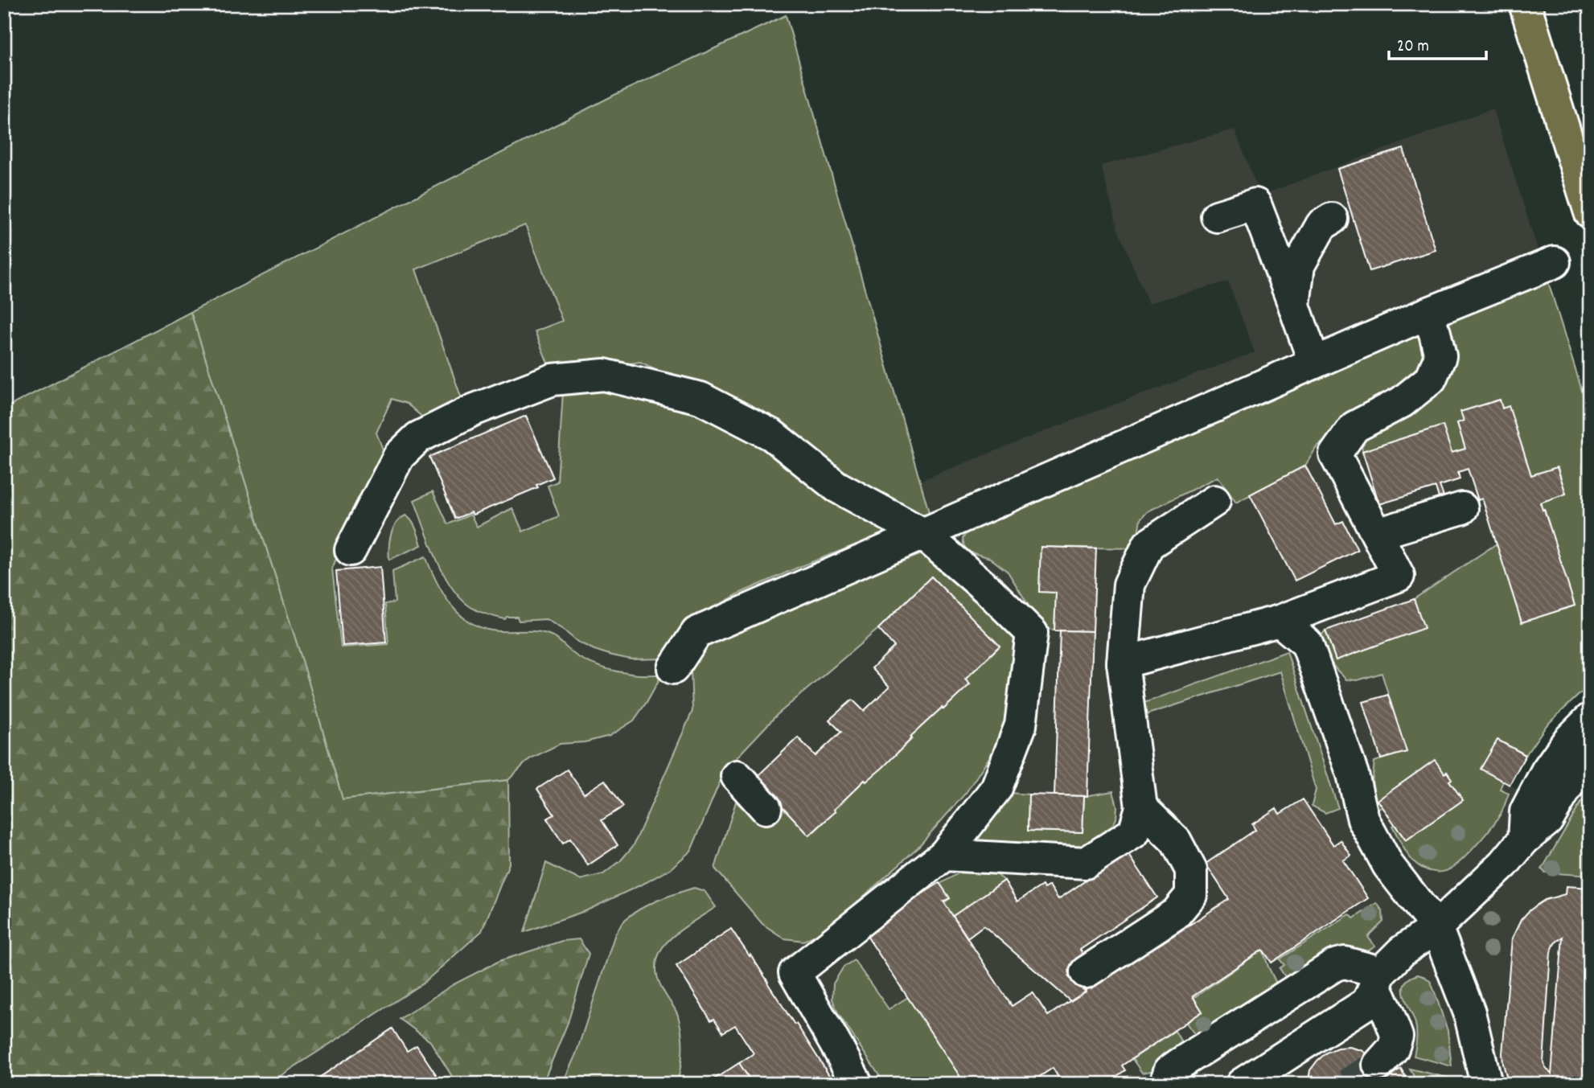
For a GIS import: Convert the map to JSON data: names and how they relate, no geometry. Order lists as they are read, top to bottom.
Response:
{
  "scale_bar": "20 m"
}
